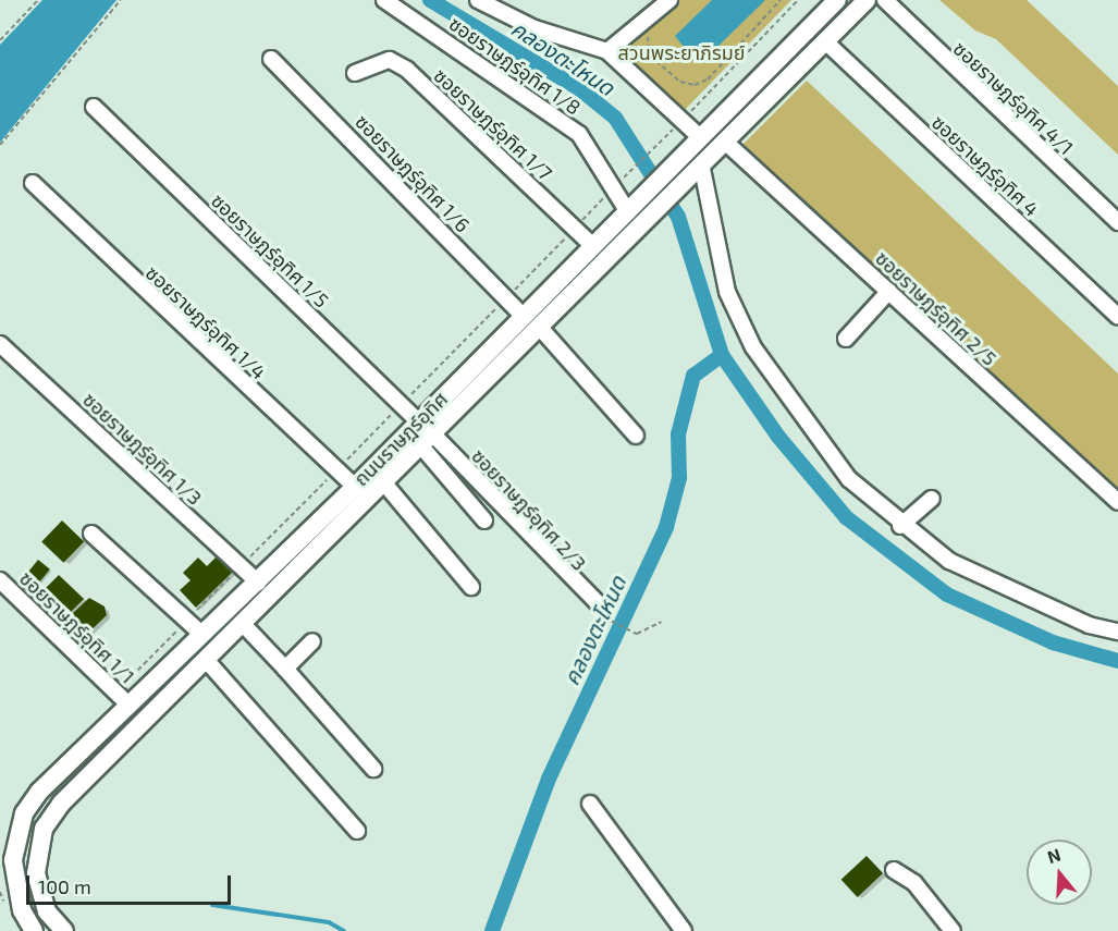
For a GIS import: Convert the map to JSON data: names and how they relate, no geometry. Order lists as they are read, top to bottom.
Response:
{
  "streets": {
    "main road": ["ถนนราษฎร์อุทิศ"],
    "street": [
      "ซอยราษฎร์อุทิศ 1/8",
      "ซอยราษฎร์อุทิศ 4/1",
      "ซอยราษฎร์อุทิศ 1/7",
      "ซอยราษฎร์อุทิศ 4",
      "ซอยราษฎร์อุทิศ 1/6",
      "ซอยราษฎร์อุทิศ 1/5",
      "ซอยราษฎร์อุทิศ 2/5",
      "ซอยราษฎร์อุทิศ 1/4",
      "ซอยราษฎร์อุทิศ 1/3",
      "ซอยราษฎร์อุทิศ 2/3",
      "ซอยราษฎร์อุทิศ 1/1"
    ]
  },
  "crossings": [
    ["ซอยราษฎร์อุทิศ 1/8", "ถนนราษฎร์อุทิศ"],
    ["ซอยราษฎร์อุทิศ 1/7", "ถนนราษฎร์อุทิศ"],
    ["ซอยราษฎร์อุทิศ 4", "ถนนราษฎร์อุทิศ"],
    ["ซอยราษฎร์อุทิศ 1/6", "ถนนราษฎร์อุทิศ"],
    ["ซอยราษฎร์อุทิศ 1/5", "ถนนราษฎร์อุทิศ"],
    ["ซอยราษฎร์อุทิศ 2/5", "ถนนราษฎร์อุทิศ"],
    ["ซอยราษฎร์อุทิศ 1/4", "ถนนราษฎร์อุทิศ"],
    ["ถนนราษฎร์อุทิศ", "ซอยราษฎร์อุทิศ 1/3"],
    ["ถนนราษฎร์อุทิศ", "ซอยราษฎร์อุทิศ 2/3"],
    ["ถนนราษฎร์อุทิศ", "ซอยราษฎร์อุทิศ 1/1"]
  ],
  "water": ["คลองตะโหนด"],
  "parks": ["สวนพระยาภิรมย์"],
  "scale_bar": "100 m",
  "north": "top"
}
